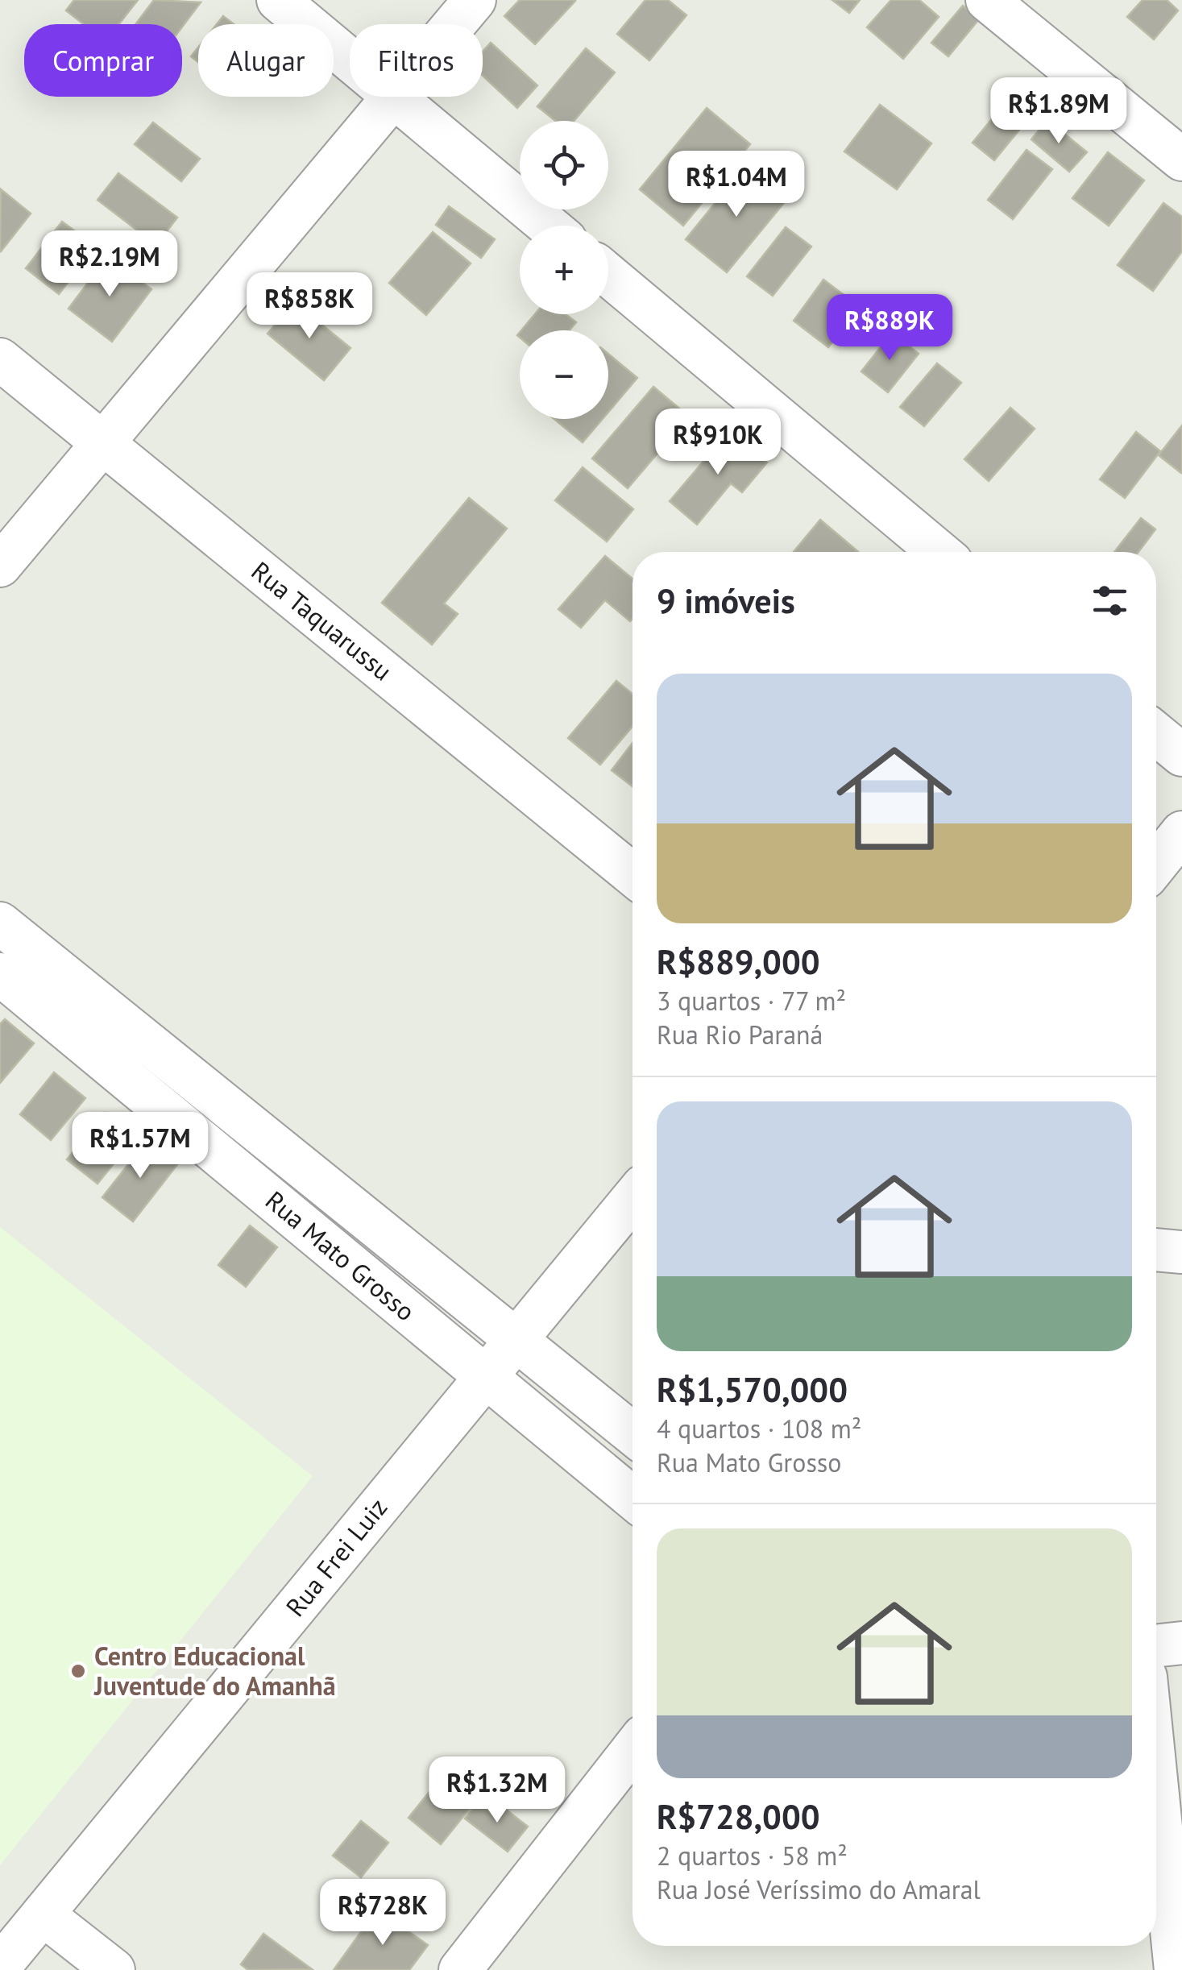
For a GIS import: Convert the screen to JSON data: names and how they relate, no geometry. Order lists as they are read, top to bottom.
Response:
{
  "streets": {
    "street": ["Rua Taquarussu", "Rua Mato Grosso", "Rua Frei Luiz"]
  },
  "crossings": [
    ["Rua Mato Grosso", "Rua Frei Luiz"]
  ],
  "places": ["Centro Educacional Juventude do Amanhã"],
  "page": {
    "chip": ["Comprar", "Alugar", "Filtros"],
    "price": [
      "R$1.89M",
      "R$1.04M",
      "R$2.19M",
      "R$858K",
      "R$889K",
      "R$910K",
      "R$1.57M",
      "R$1.32M",
      "R$728K"
    ],
    "map_buttons": ["+", "−"],
    "heading": "9 imóveis",
    "list": [
      {
        "name": "R$889,000",
        "note": "3 quartos · 77 m² · Rua Rio Paraná"
      },
      {
        "name": "R$1,570,000",
        "note": "4 quartos · 108 m² · Rua Mato Grosso"
      },
      {
        "name": "R$728,000",
        "note": "2 quartos · 58 m² · Rua José Veríssimo do Amaral"
      }
    ]
  }
}
